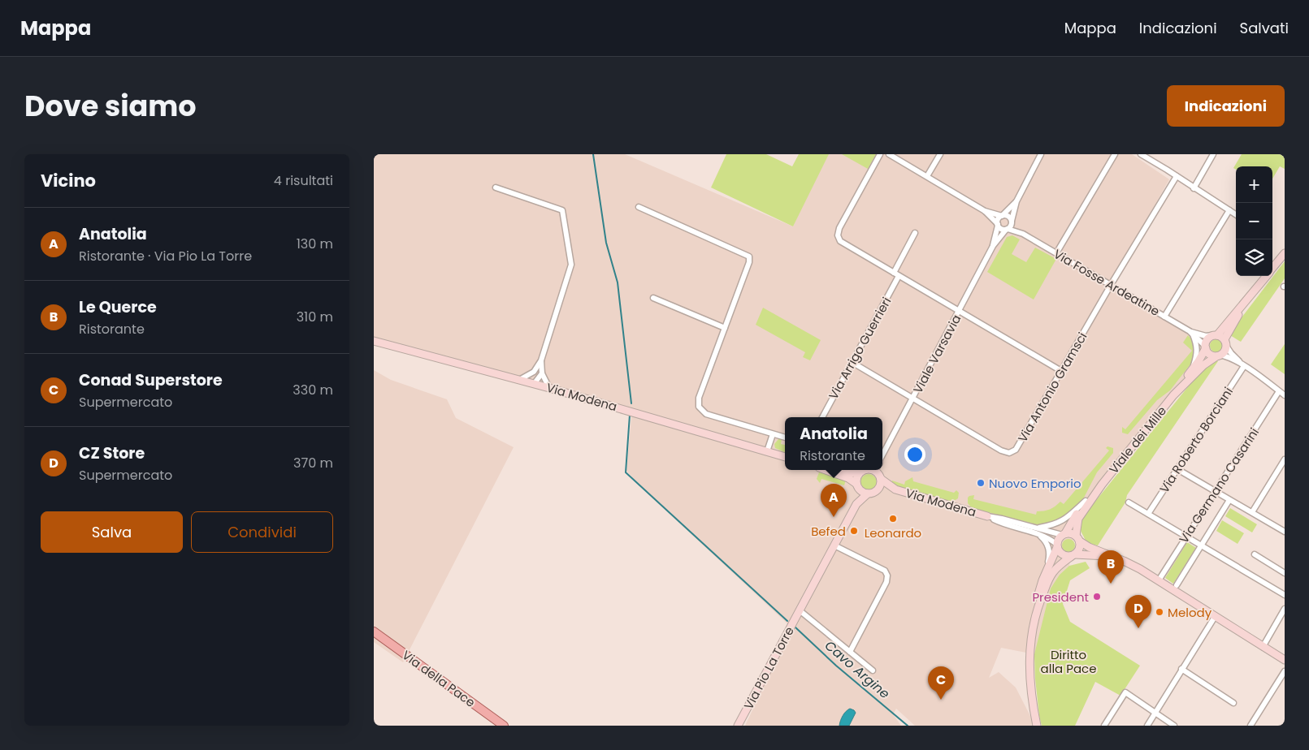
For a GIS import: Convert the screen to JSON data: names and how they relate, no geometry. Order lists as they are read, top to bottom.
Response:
{
  "streets": {
    "main road": ["Via della Pace"],
    "street": [
      "Via Fosse Ardeatine",
      "Via Arrigo Guerrieri",
      "Viale Varsavia",
      "Via Antonio Gramsci",
      "Via Modena",
      "Viale dei Mille",
      "Via Roberto Borciani",
      "Via Germano Casarini",
      "Via Pio La Torre"
    ]
  },
  "crossings": [
    ["Via Fosse Ardeatine", "Viale Varsavia"],
    ["Via Fosse Ardeatine", "Via Antonio Gramsci"],
    ["Via Fosse Ardeatine", "Viale dei Mille"],
    ["Viale Varsavia", "Via Antonio Gramsci"],
    ["Via Modena", "Viale dei Mille"]
  ],
  "water": ["Cavo Argine"],
  "parks": ["Diritto alla Pace"],
  "places": [
    "Nuovo Emporio",
    "Leonardo",
    "Befed",
    "President",
    "Melody"
  ],
  "page": {
    "header": "Mappa",
    "nav": ["Mappa", "Indicazioni", "Salvati"],
    "title": "Dove siamo",
    "buttons": [
      "Indicazioni",
      ["Salva", "Condividi"]
    ],
    "heading": ["Vicino", "4 risultati"],
    "map_buttons": ["+", "−"],
    "list": [
      {
        "mark": "A",
        "name": "Anatolia",
        "note": "Ristorante · Via Pio La Torre",
        "value": "130 m"
      },
      {
        "mark": "B",
        "name": "Le Querce",
        "note": "Ristorante",
        "value": "310 m"
      },
      {
        "mark": "C",
        "name": "Conad Superstore",
        "note": "Supermercato",
        "value": "330 m"
      },
      {
        "mark": "D",
        "name": "CZ Store",
        "note": "Supermercato",
        "value": "370 m"
      }
    ],
    "popup": ["Anatolia", "Ristorante"],
    "pins": [
      "A",
      "B",
      "D",
      "C"
    ]
  }
}
